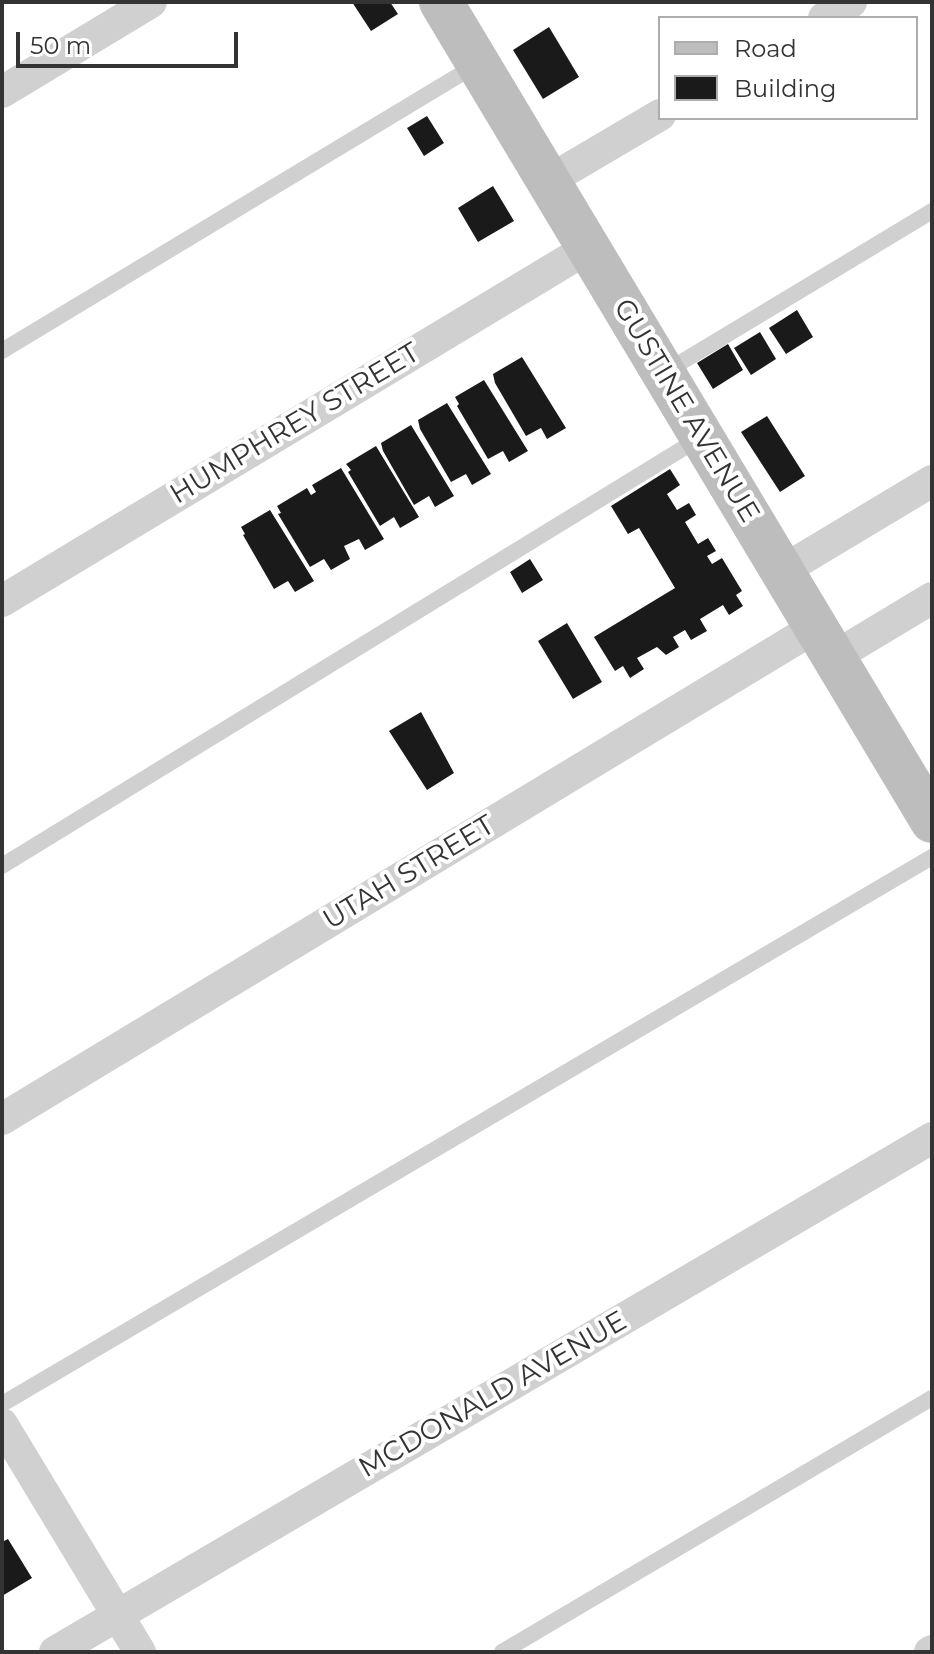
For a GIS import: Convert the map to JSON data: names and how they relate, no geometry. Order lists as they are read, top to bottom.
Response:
{
  "streets": {
    "street": [
      "GUSTINE AVENUE",
      "HUMPHREY STREET",
      "UTAH STREET",
      "MCDONALD AVENUE"
    ]
  },
  "crossings": [
    ["GUSTINE AVENUE", "HUMPHREY STREET"],
    ["GUSTINE AVENUE", "UTAH STREET"]
  ],
  "legend": ["Road", "Building"],
  "scale_bar": "50 m"
}
